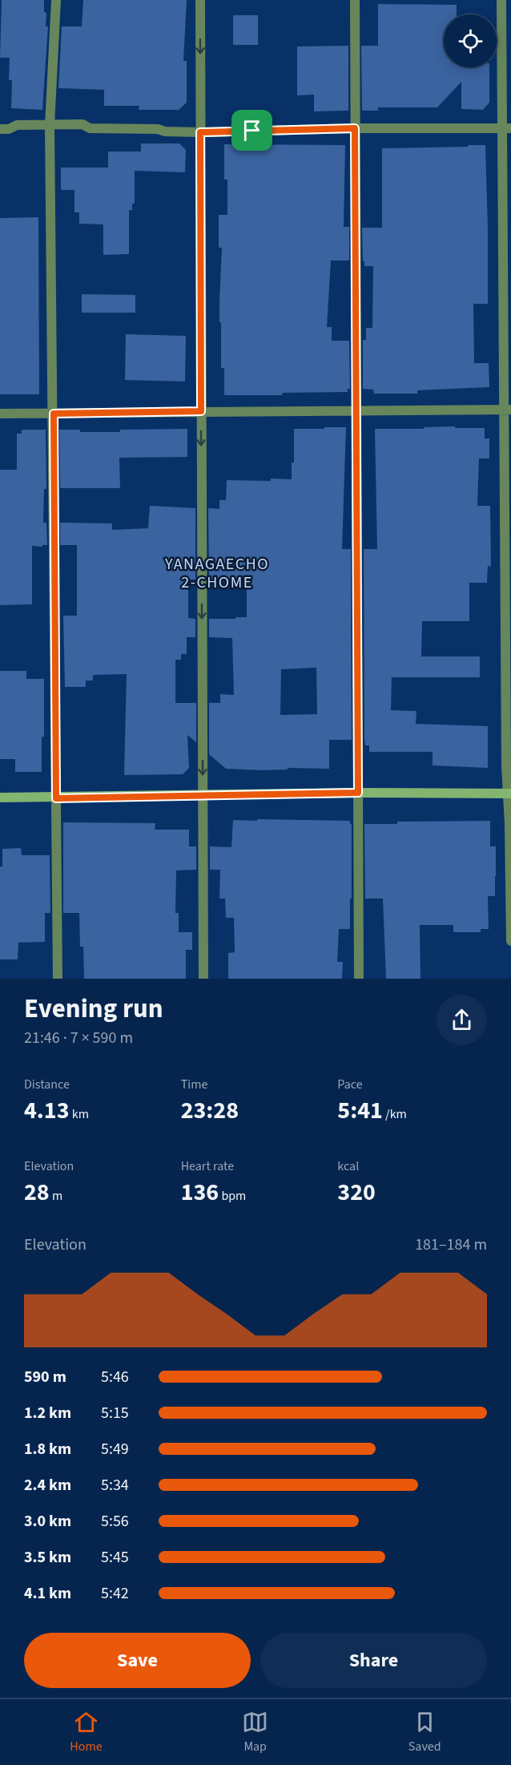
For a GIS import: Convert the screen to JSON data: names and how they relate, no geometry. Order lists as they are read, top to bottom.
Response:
{
  "districts": ["YANAGAECHO 2-CHOME"],
  "page": {
    "heading": ["Evening run", "21:46 · 7 × 590 m"],
    "stats": [
      ["Distance", "4.13 km"],
      ["Time", "23:28"],
      ["Pace", "5:41 /km"],
      ["Elevation", "28 m"],
      ["Heart rate", "136 bpm"],
      ["kcal", "320"]
    ],
    "chart": ["Elevation", "181–184 m"],
    "list": [
      {
        "name": "590 m",
        "note": "5:46"
      },
      {
        "name": "1.2 km",
        "note": "5:15"
      },
      {
        "name": "1.8 km",
        "note": "5:49"
      },
      {
        "name": "2.4 km",
        "note": "5:34"
      },
      {
        "name": "3.0 km",
        "note": "5:56"
      },
      {
        "name": "3.5 km",
        "note": "5:45"
      },
      {
        "name": "4.1 km",
        "note": "5:42"
      }
    ],
    "buttons": ["Save", "Share"],
    "tabs": ["Home", "Map", "Saved"]
  }
}
